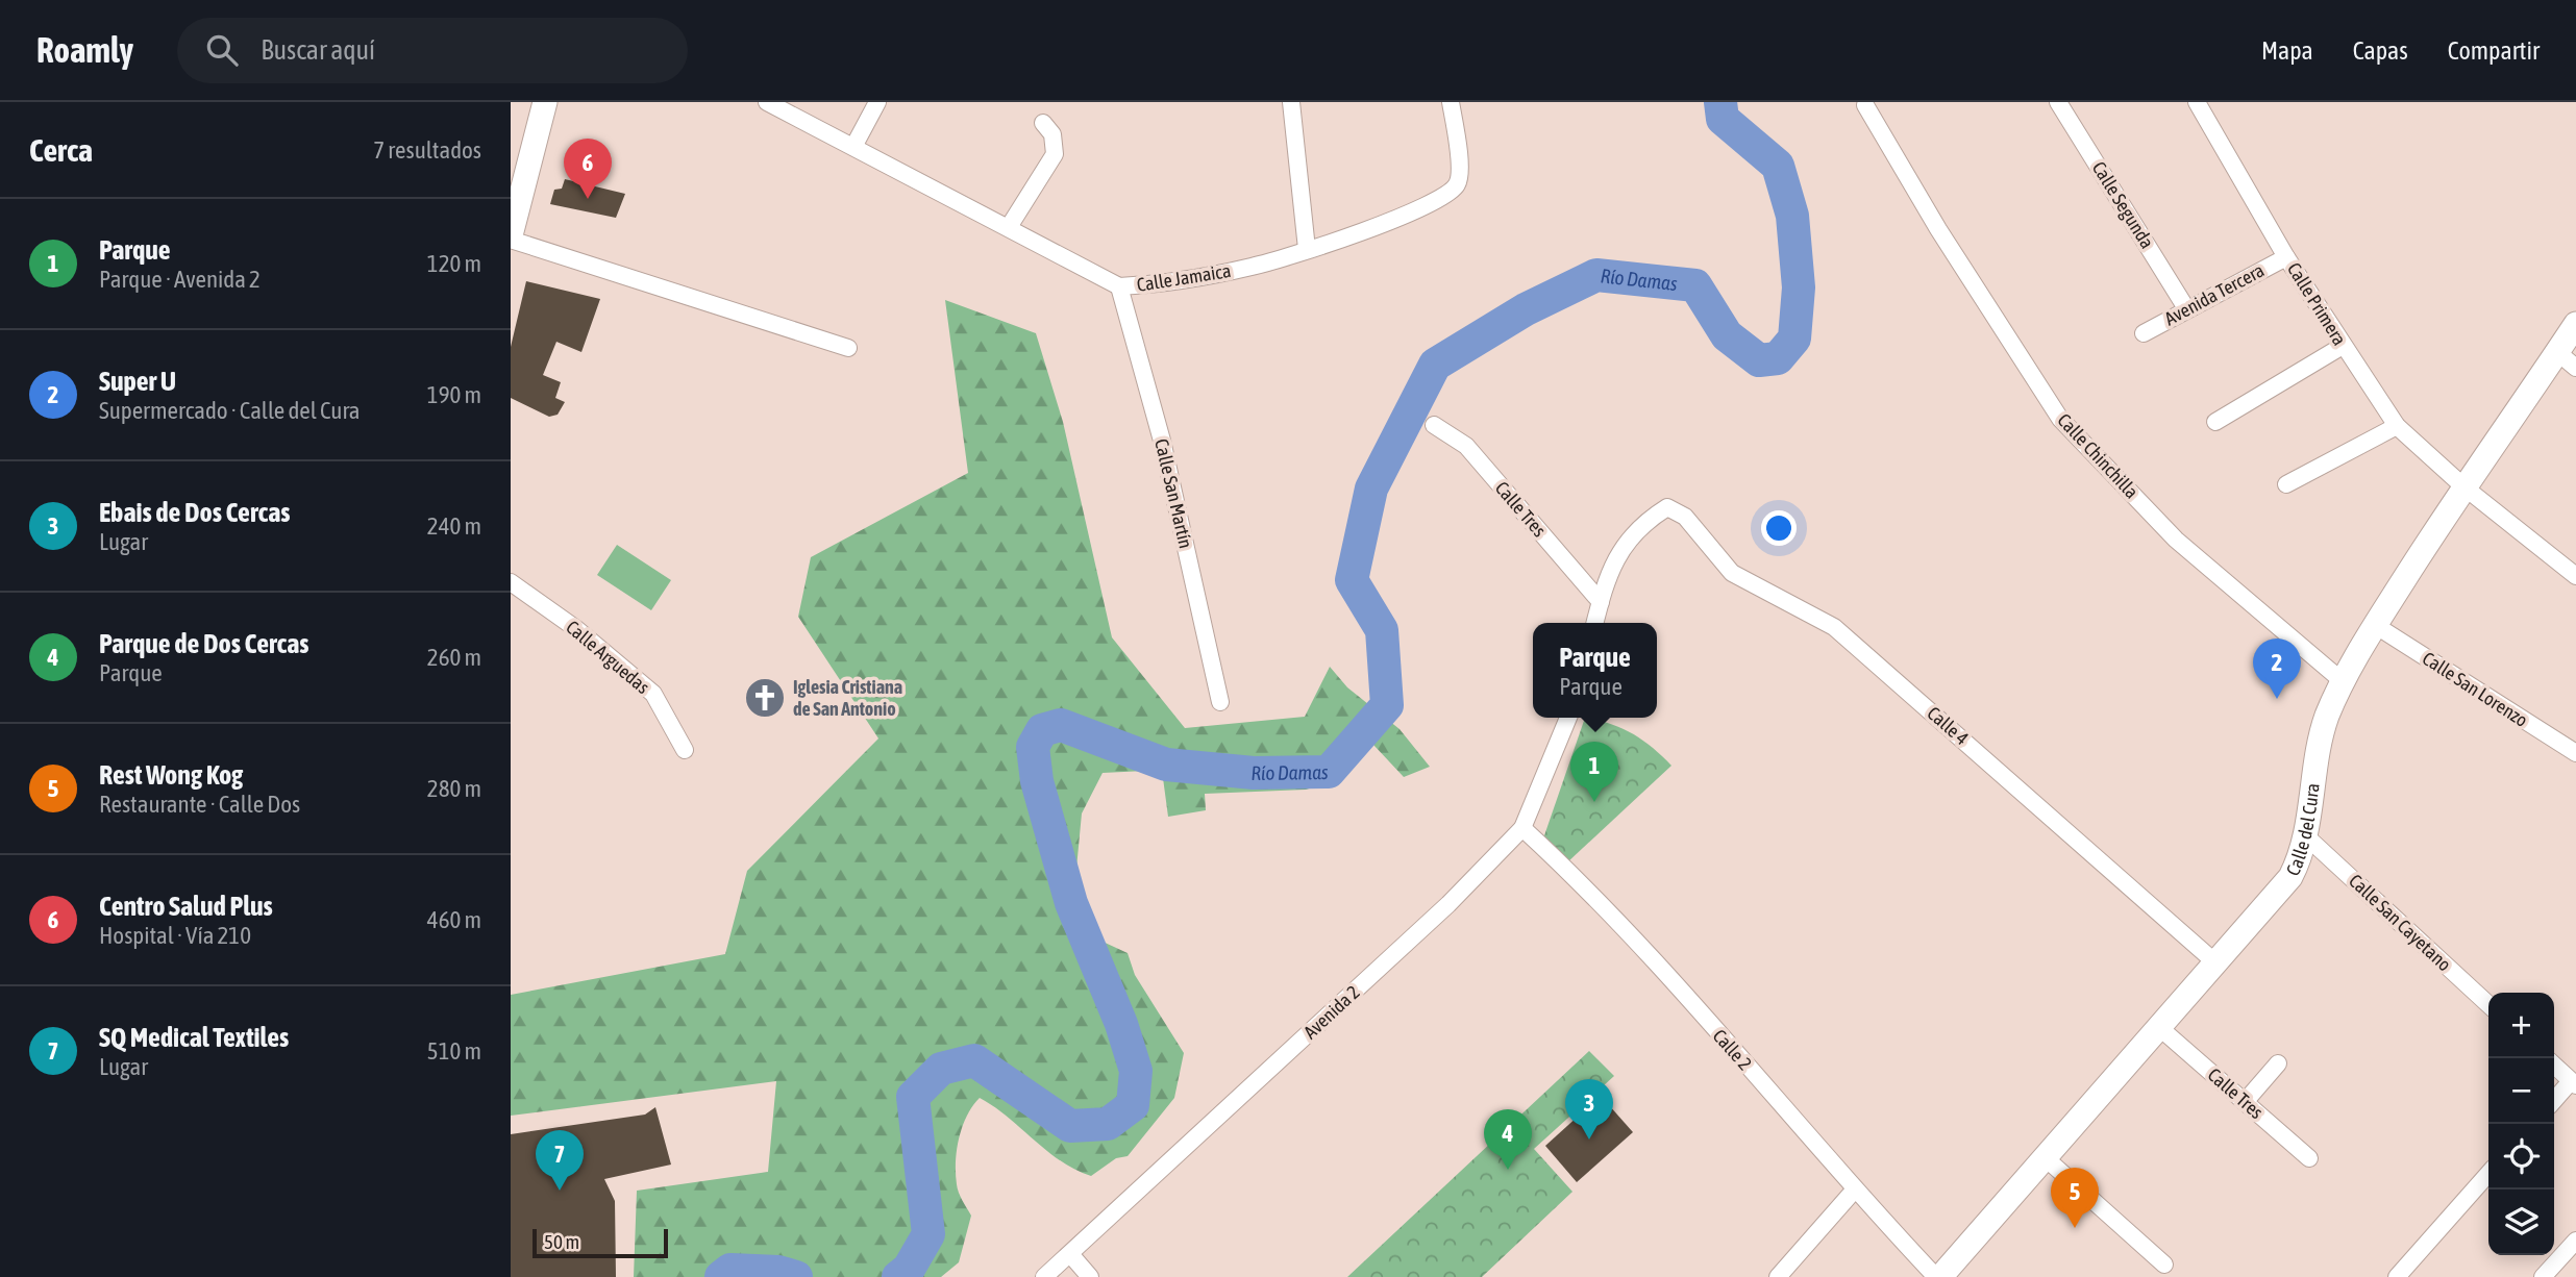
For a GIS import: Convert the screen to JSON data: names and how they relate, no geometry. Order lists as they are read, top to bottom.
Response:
{
  "streets": {
    "street": [
      "Calle Segunda",
      "Calle Jamaica",
      "Avenida Tercera",
      "Calle Primera",
      "Calle Chinchilla",
      "Calle San Martín",
      "Calle Tres",
      "Calle Arguedas",
      "Calle San Lorenzo",
      "Calle 4",
      "Calle del Cura",
      "Calle San Cayetano",
      "Avenida 2",
      "Calle 2"
    ]
  },
  "crossings": [
    ["Calle Segunda", "Avenida Tercera"],
    ["Calle Jamaica", "Calle San Martín"],
    ["Avenida Tercera", "Calle Primera"],
    ["Calle Primera", "Calle del Cura"],
    ["Calle Chinchilla", "Calle del Cura"],
    ["Calle Tres", "Calle 4"],
    ["Calle Tres", "Calle del Cura"],
    ["Calle San Lorenzo", "Calle del Cura"],
    ["Calle 4", "Calle del Cura"],
    ["Calle del Cura", "Calle San Cayetano"],
    ["Calle del Cura", "Calle 2"],
    ["Avenida 2", "Calle 2"]
  ],
  "water": ["Río Damas"],
  "places": {
    "church": ["Iglesia Cristiana de San Antonio"]
  },
  "scale_bar": "50 m",
  "page": {
    "header": "Roamly",
    "search": "Buscar aquí",
    "nav": ["Mapa", "Capas", "Compartir"],
    "heading": ["Cerca", "7 resultados"],
    "pins": [
      "6",
      "2",
      "1",
      "3",
      "4",
      "7",
      "5"
    ],
    "list": [
      {
        "mark": "1",
        "name": "Parque",
        "note": "Parque · Avenida 2",
        "value": "120 m"
      },
      {
        "mark": "2",
        "name": "Super U",
        "note": "Supermercado · Calle del Cura",
        "value": "190 m"
      },
      {
        "mark": "3",
        "name": "Ebais de Dos Cercas",
        "note": "Lugar",
        "value": "240 m"
      },
      {
        "mark": "4",
        "name": "Parque de Dos Cercas",
        "note": "Parque",
        "value": "260 m"
      },
      {
        "mark": "5",
        "name": "Rest Wong Kog",
        "note": "Restaurante · Calle Dos",
        "value": "280 m"
      },
      {
        "mark": "6",
        "name": "Centro Salud Plus",
        "note": "Hospital · Vía 210",
        "value": "460 m"
      },
      {
        "mark": "7",
        "name": "SQ Medical Textiles",
        "note": "Lugar",
        "value": "510 m"
      }
    ],
    "popup": ["Parque", "Parque"],
    "map_buttons": ["+", "−"],
    "scale": "50 m"
  }
}
